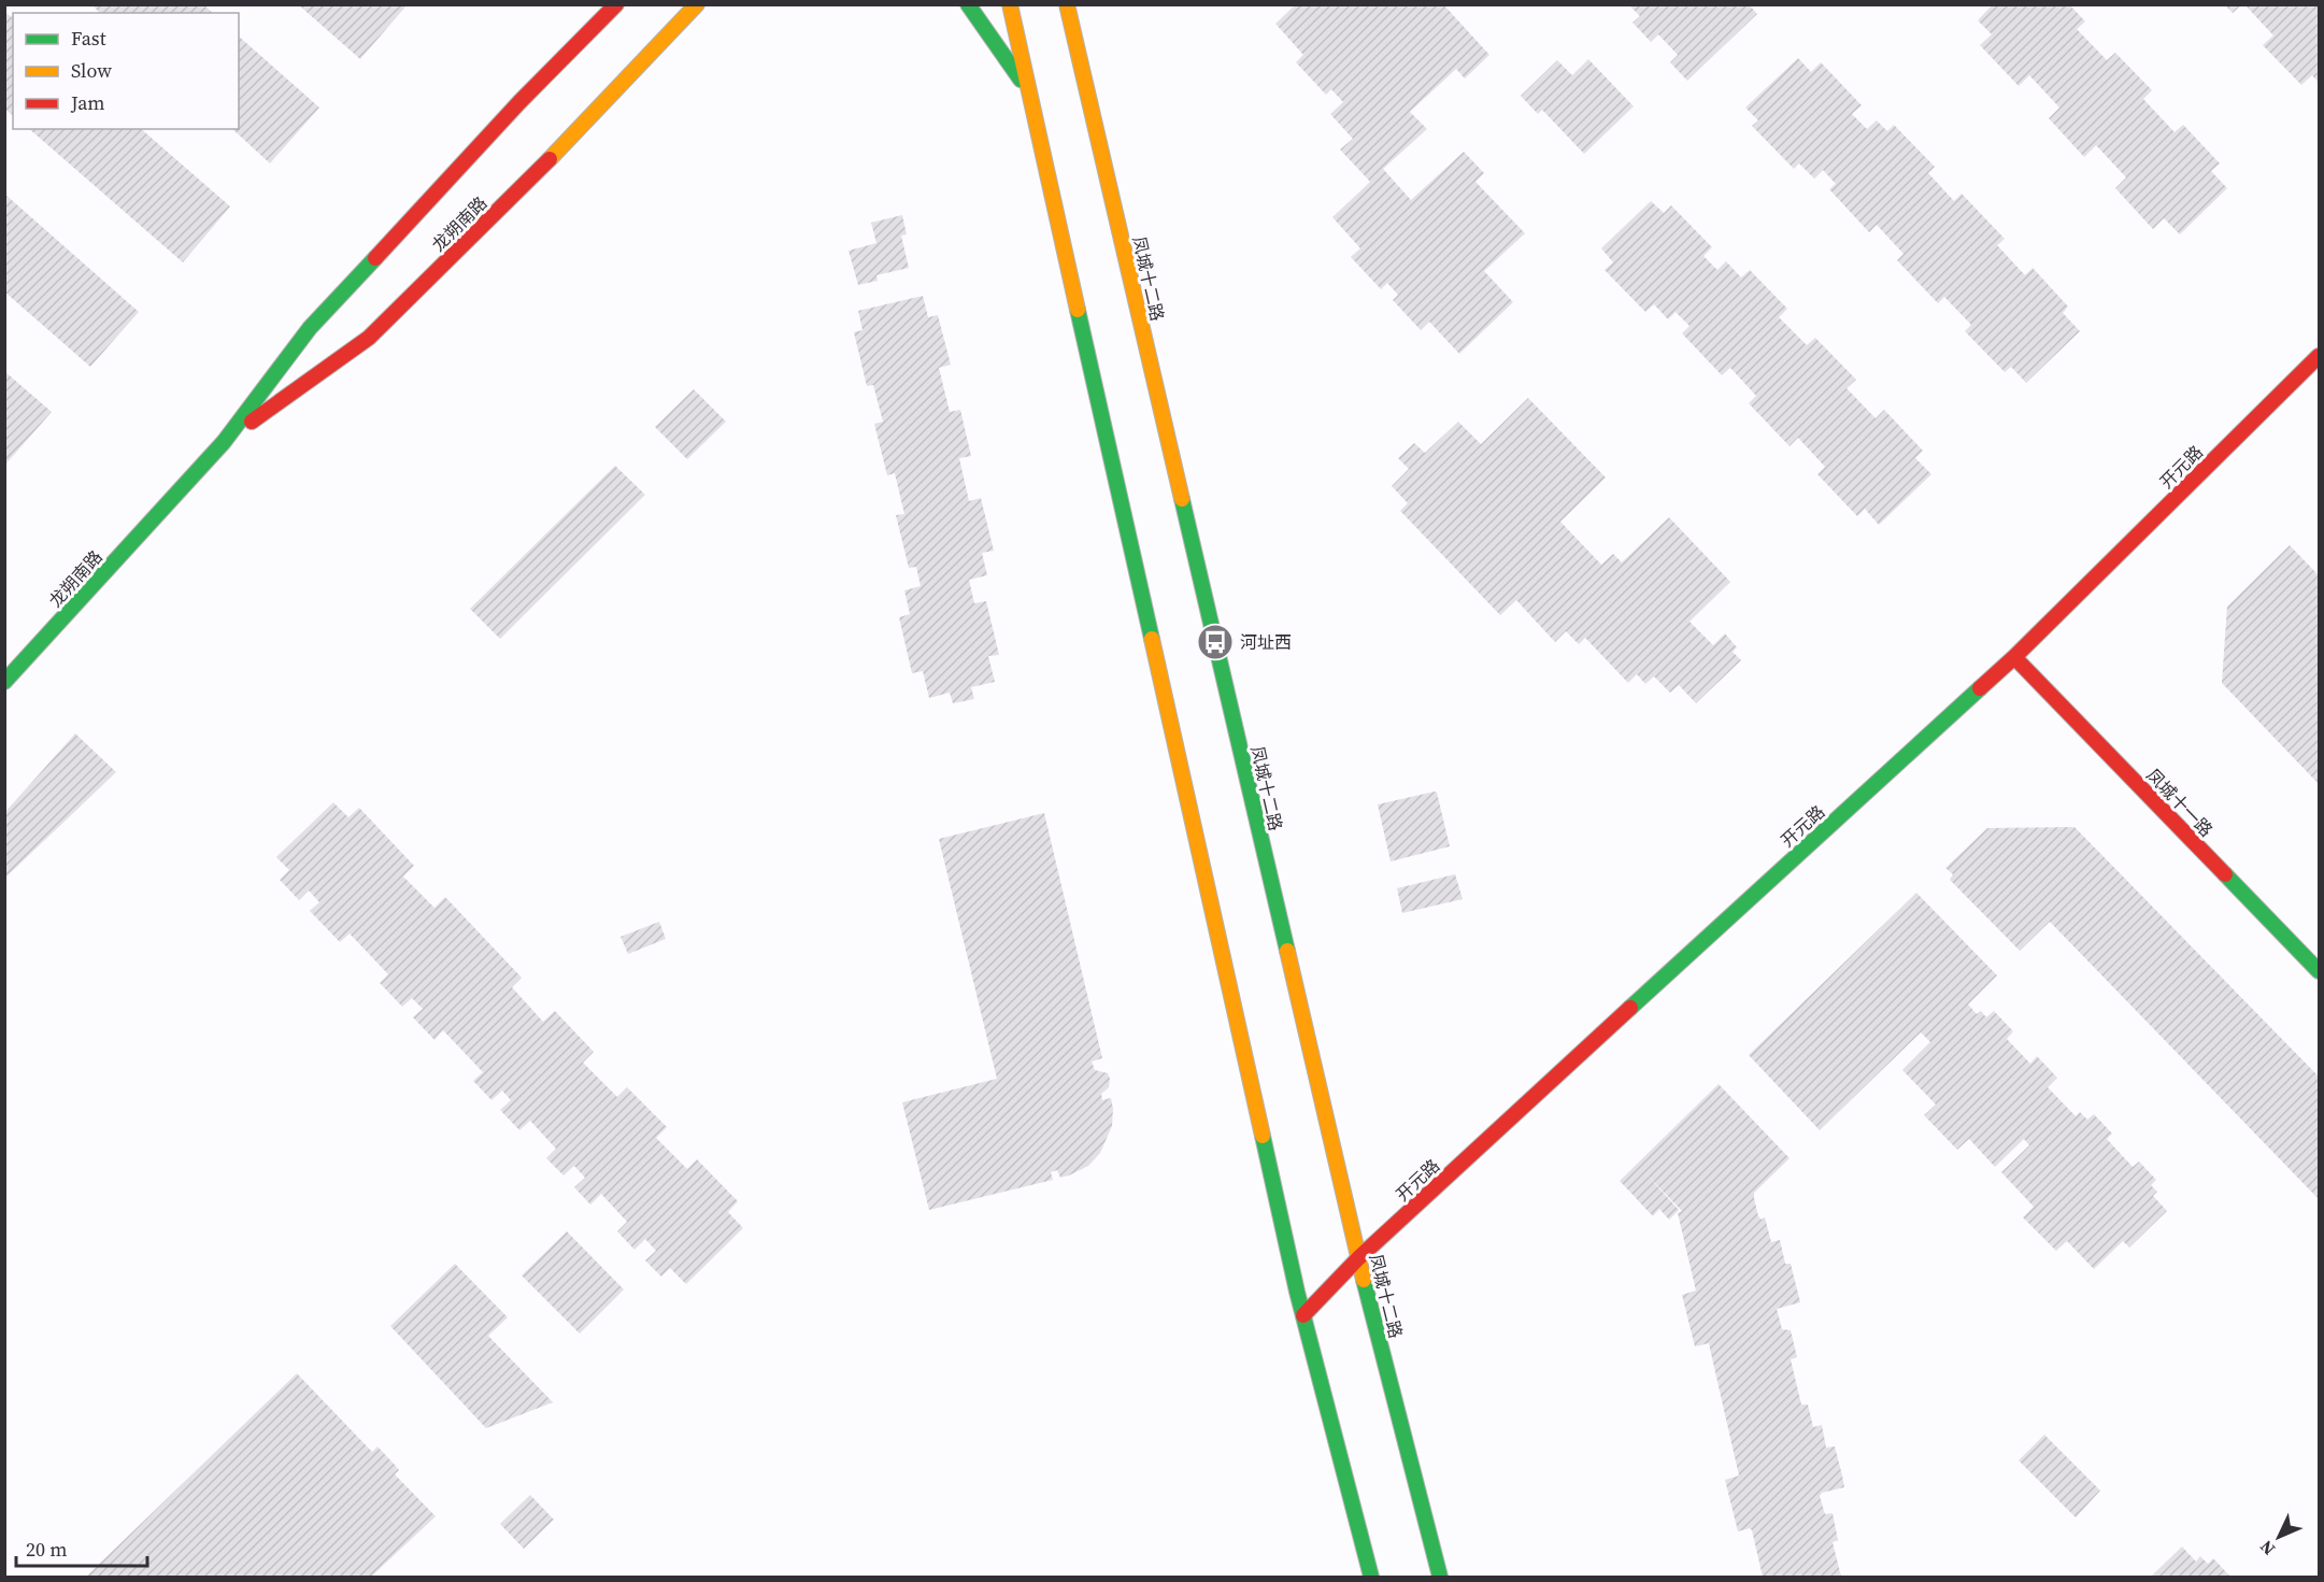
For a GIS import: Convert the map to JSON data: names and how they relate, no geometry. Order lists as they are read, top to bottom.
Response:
{
  "streets": {
    "street": [
      "龙朔南路",
      "凤城十二路",
      "开元路",
      "凤城十一路"
    ]
  },
  "crossings": [
    ["凤城十二路", "开元路"],
    ["开元路", "凤城十一路"]
  ],
  "places": {
    "bus stop": ["河址西"]
  },
  "legend": ["Fast", "Slow", "Jam"],
  "scale_bar": "20 m",
  "north": "bottom left"
}
